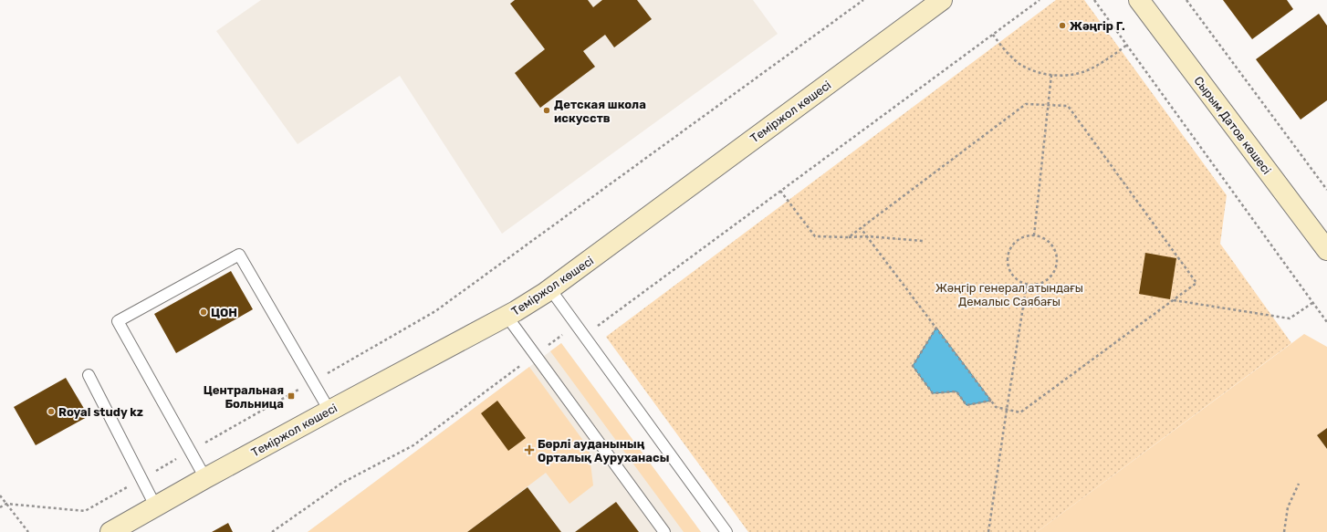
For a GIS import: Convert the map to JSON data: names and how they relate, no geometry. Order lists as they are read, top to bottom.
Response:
{
  "streets": {
    "street": ["Теміржол көшесі", "Сырым Датов көшесі"]
  },
  "parks": ["Жәңгір генерал атындағы Демалыс Саябағы"],
  "places": {
    "other": [
      "Жәңгір Г.",
      "Детская школа искусств",
      "ЦОН",
      "Royal study kz"
    ],
    "transit": ["Центральная Больница"],
    "health": ["Бөрлі ауданының Орталық Ауруханасы"]
  }
}
